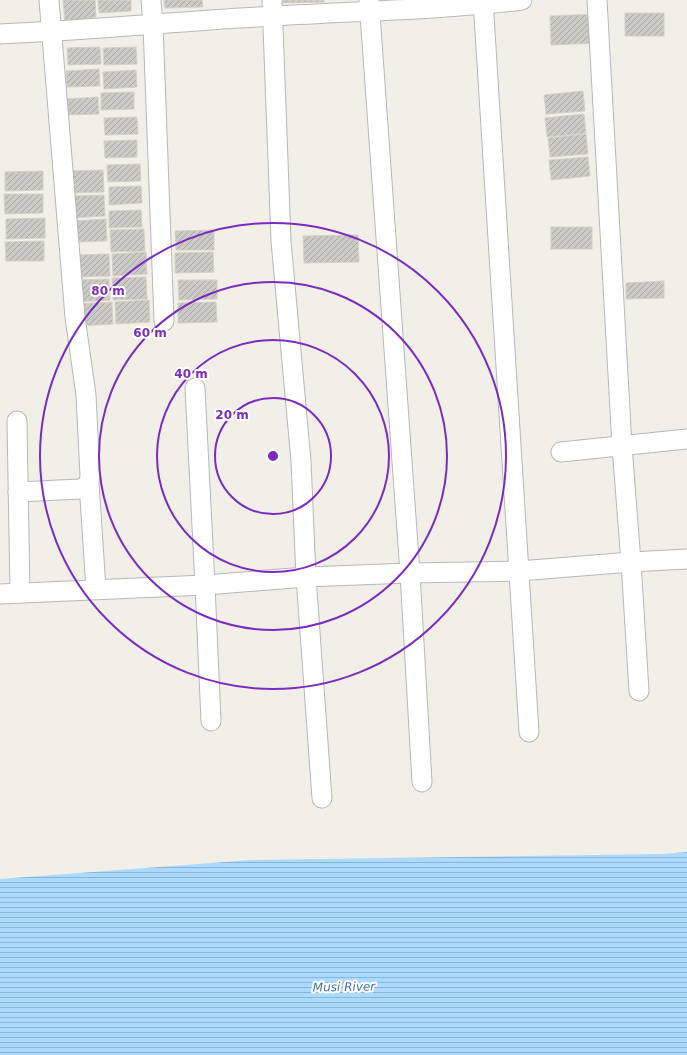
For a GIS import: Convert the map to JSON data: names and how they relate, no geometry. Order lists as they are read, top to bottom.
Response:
{
  "water": ["Musi River"],
  "rings": [
    "80 m",
    "60 m",
    "40 m",
    "20 m"
  ]
}
